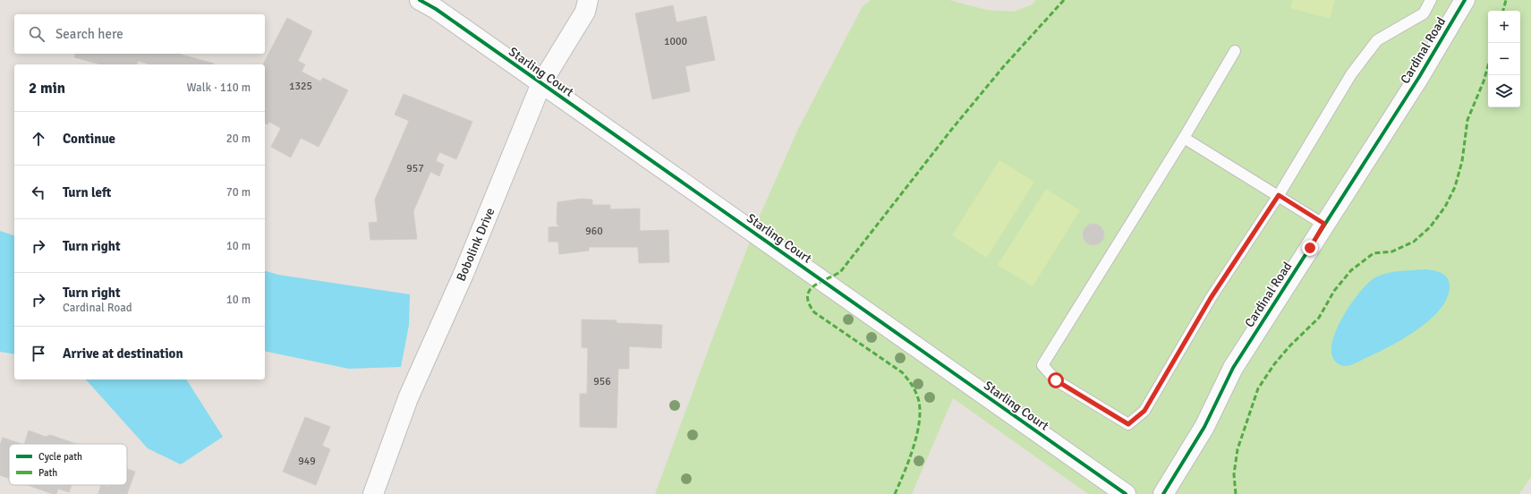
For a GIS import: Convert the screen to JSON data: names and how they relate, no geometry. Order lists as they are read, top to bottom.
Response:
{
  "streets": {
    "street": ["Cardinal Road", "Starling Court", "Bobolink Drive"]
  },
  "crossings": [
    ["Starling Court", "Bobolink Drive"]
  ],
  "house_numbers": [
    "1000",
    "1325",
    "957",
    "960",
    "956",
    "949"
  ],
  "legend": ["Cycle path", "Path"],
  "page": {
    "map_buttons": ["+", "−"],
    "search": "Search here",
    "heading": ["2 min", "Walk · 110 m"],
    "list": [
      ["Continue", "20 m"],
      ["Turn left", "70 m"],
      ["Turn right", "10 m"],
      ["Turn right", "Cardinal Road", "10 m"],
      "Arrive at destination"
    ]
  }
}
